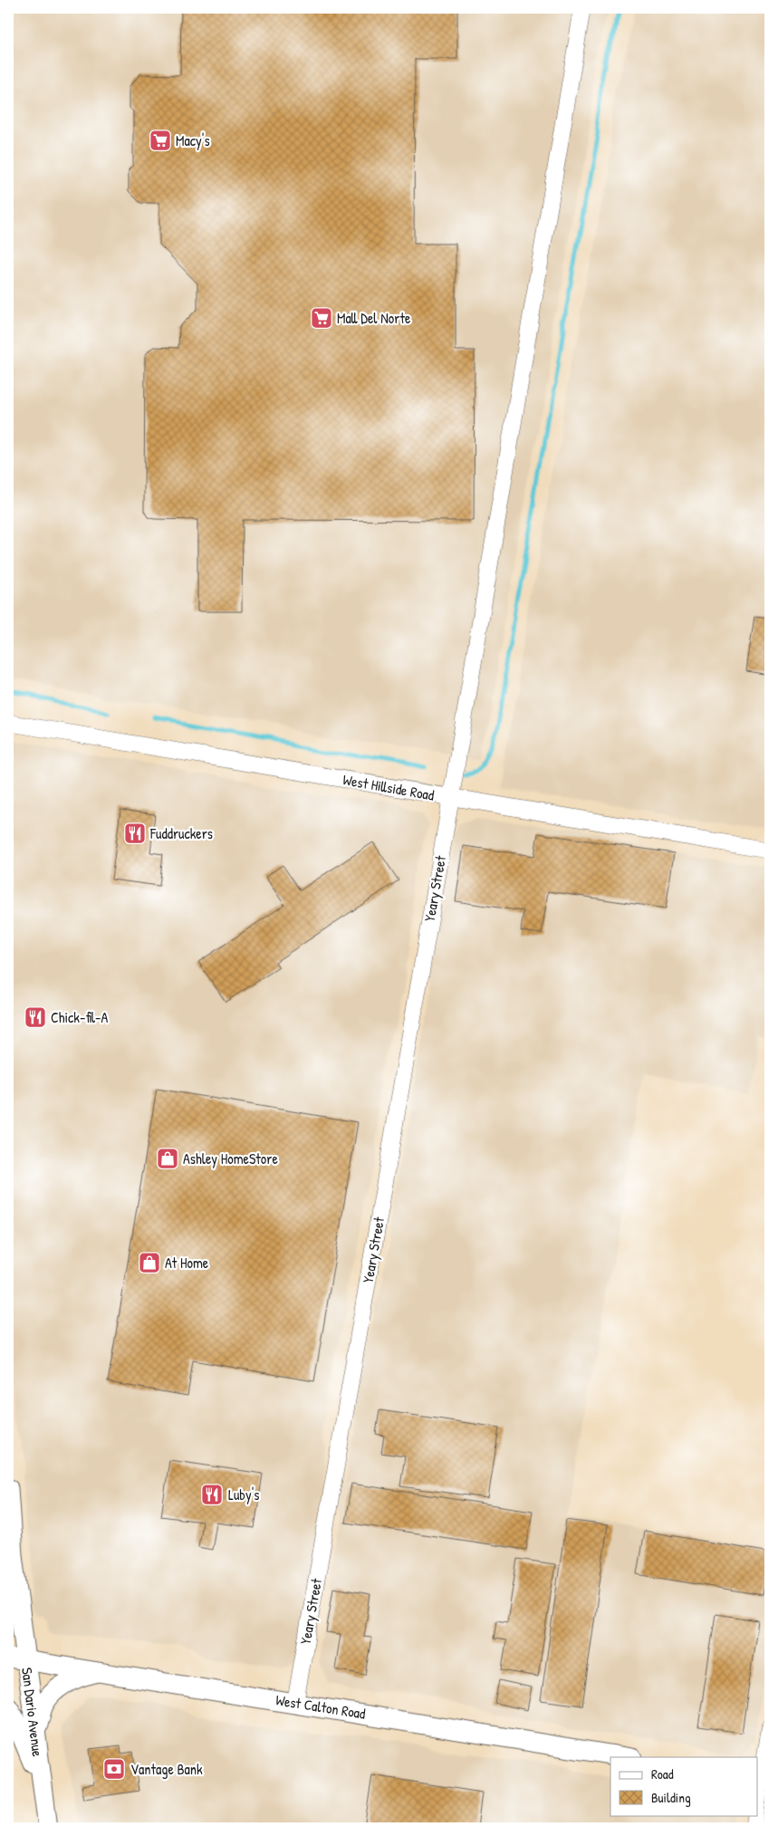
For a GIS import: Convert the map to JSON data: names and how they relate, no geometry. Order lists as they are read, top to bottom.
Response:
{
  "streets": {
    "main road": ["West Calton Road", "San Dario Avenue"],
    "street": ["West Hillside Road", "Yeary Street"]
  },
  "crossings": [
    ["West Hillside Road", "Yeary Street"],
    ["Yeary Street", "West Calton Road"],
    ["West Calton Road", "San Dario Avenue"]
  ],
  "places": {
    "supermarket": ["Macy's", "Mall Del Norte"],
    "restaurant": ["Fuddruckers", "Chick-fil-A", "Luby's"],
    "shop": ["Ashley HomeStore", "At Home"],
    "bank": ["Vantage Bank"]
  },
  "legend": ["Road", "Building"]
}
